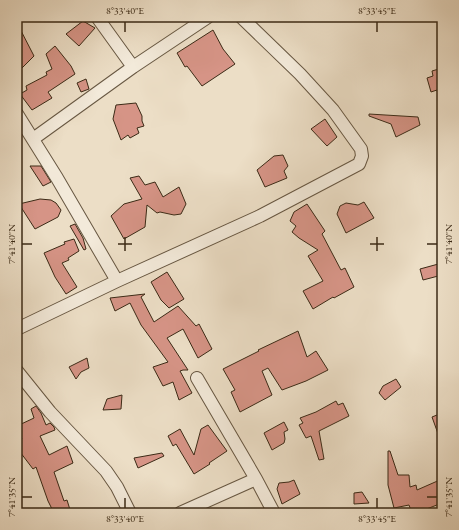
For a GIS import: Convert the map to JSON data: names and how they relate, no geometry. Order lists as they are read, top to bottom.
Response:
{
  "coordinates": [
    "8°33'40\"E",
    "8°33'45\"E",
    "7°41'40\"N",
    "7°41'35\"N"
  ]
}
